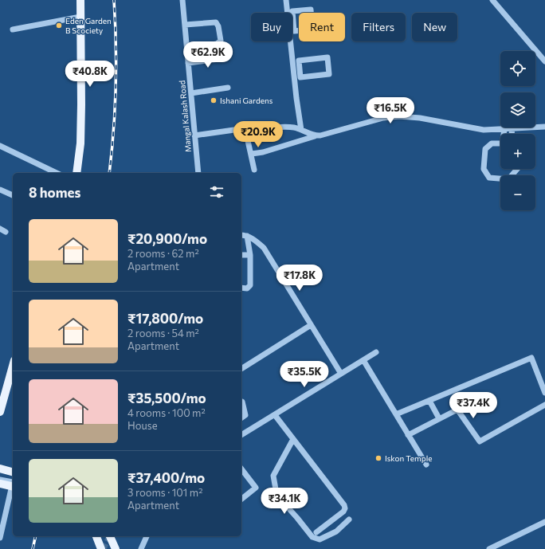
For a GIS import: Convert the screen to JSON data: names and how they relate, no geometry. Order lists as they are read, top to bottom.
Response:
{
  "streets": {
    "street": ["Mangal Kalash Road"]
  },
  "places": ["Eden Garden B Scociety", "Ishani Gardens", "Iskon Temple"],
  "page": {
    "chip": [
      "Buy",
      "Rent",
      "Filters",
      "New"
    ],
    "price": [
      "₹62.9K",
      "₹40.8K",
      "₹16.5K",
      "₹20.9K",
      "₹17.8K",
      "₹35.5K",
      "₹37.4K",
      "₹34.1K"
    ],
    "map_buttons": ["+", "−"],
    "heading": "8 homes",
    "list": [
      {
        "name": "₹20,900/mo",
        "note": "2 rooms · 62 m² · Apartment"
      },
      {
        "name": "₹17,800/mo",
        "note": "2 rooms · 54 m² · Apartment"
      },
      {
        "name": "₹35,500/mo",
        "note": "4 rooms · 100 m² · House"
      },
      {
        "name": "₹37,400/mo",
        "note": "3 rooms · 101 m² · Apartment"
      }
    ]
  }
}
